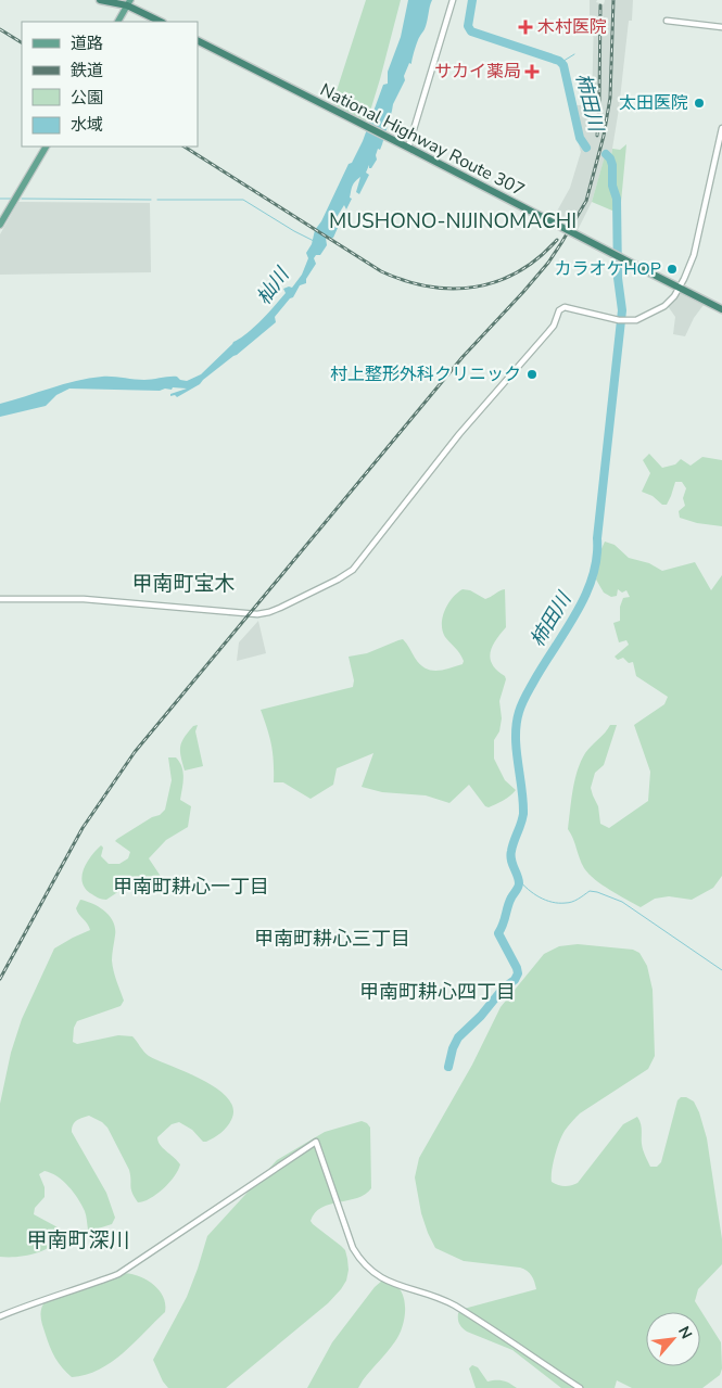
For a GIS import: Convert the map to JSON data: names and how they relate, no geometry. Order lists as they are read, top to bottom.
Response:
{
  "streets": {
    "highway": ["National Highway Route 307"]
  },
  "districts": [
    "MUSHONO-NIJINOMACHI",
    "甲南町宝木",
    "甲南町耕心一丁目",
    "甲南町耕心三丁目",
    "甲南町耕心四丁目",
    "甲南町深川"
  ],
  "water": ["柿田川", "杣川"],
  "places": {
    "health": ["木村医院", "サカイ薬局"],
    "other": ["太田医院", "カラオケHOP", "村上整形外科クリニック"]
  },
  "legend": [
    "道路",
    "鉄道",
    "公園",
    "水域"
  ],
  "north": "top right"
}
